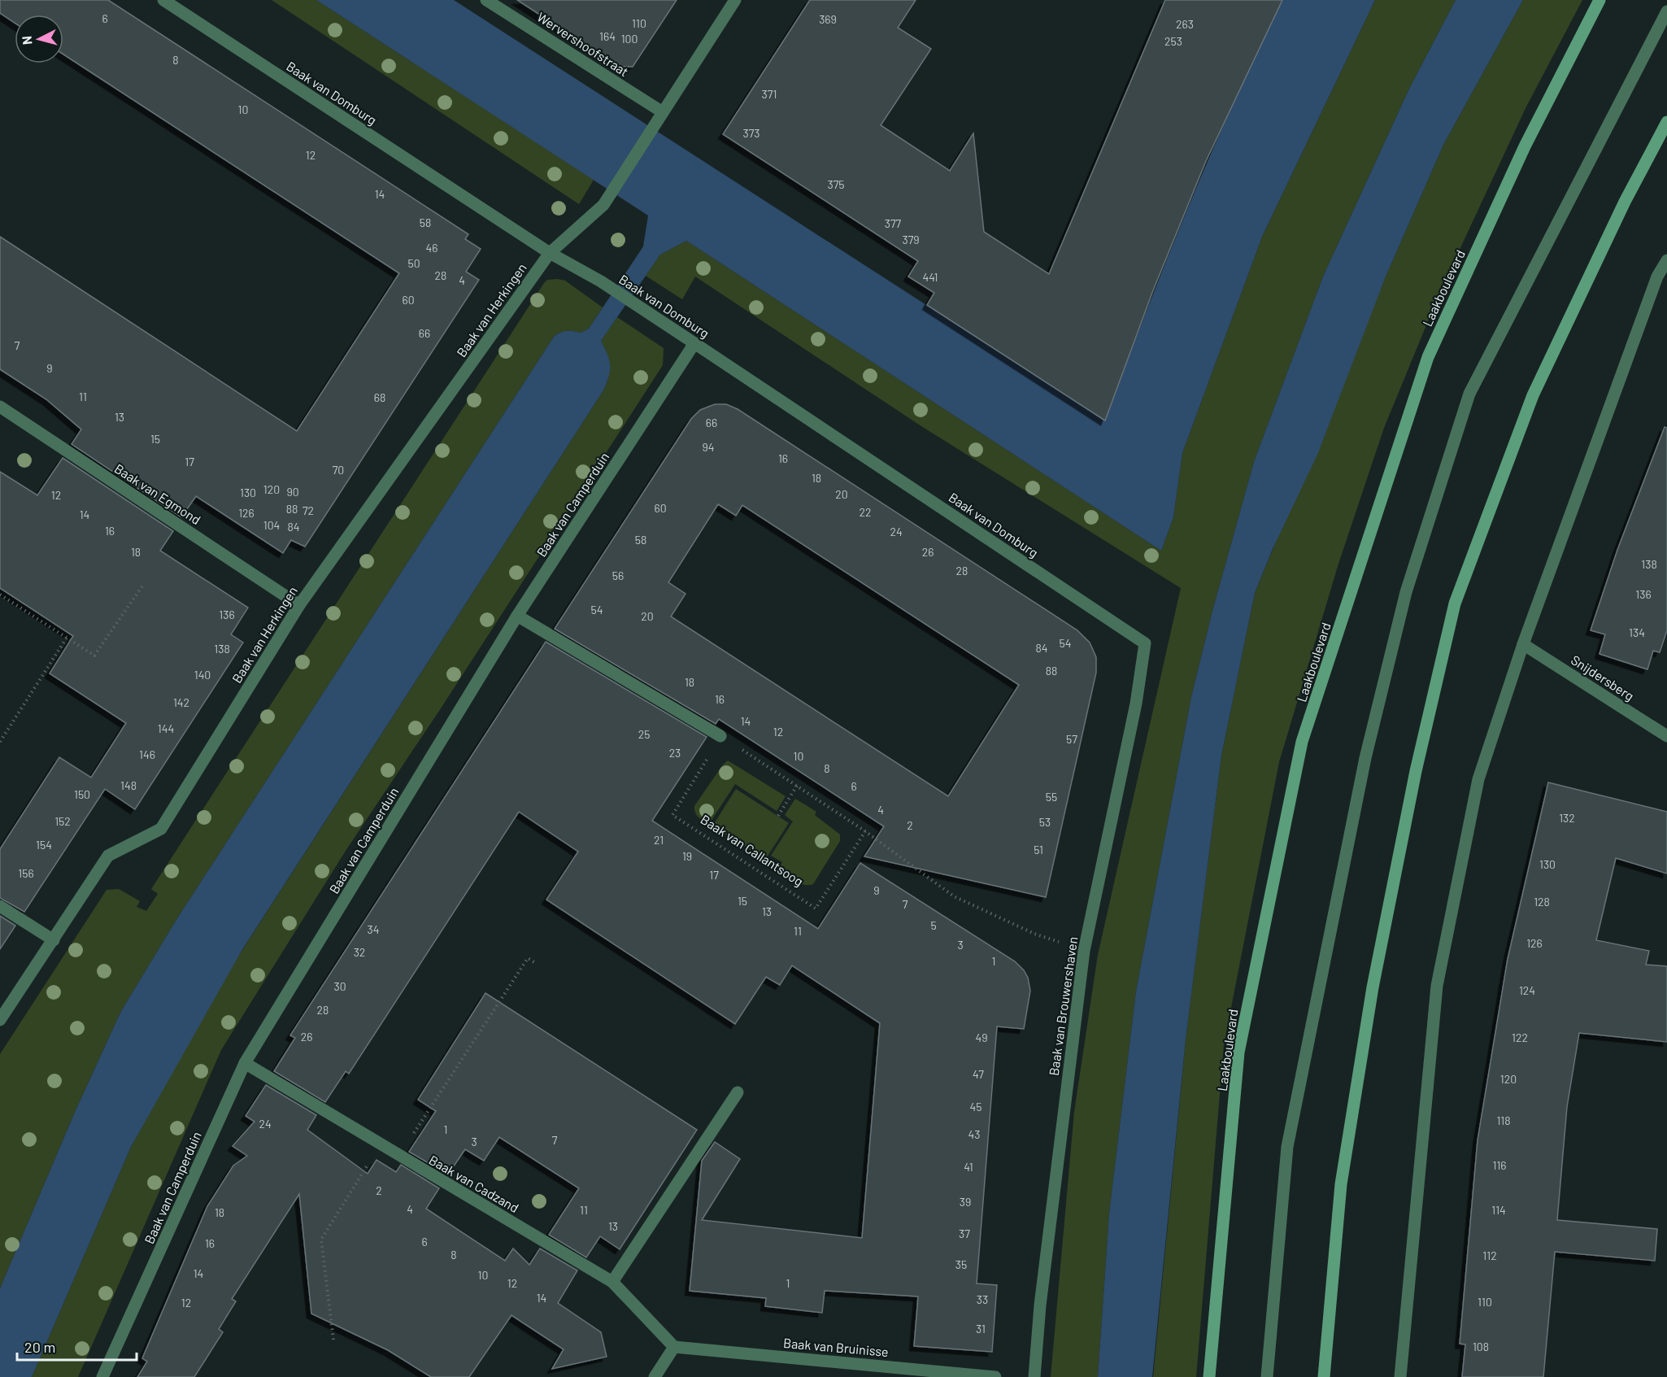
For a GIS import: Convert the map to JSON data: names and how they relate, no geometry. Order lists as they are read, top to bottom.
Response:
{
  "streets": {
    "main road": ["Laakboulevard"],
    "street": [
      "Wervershoofstraat",
      "Baak van Domburg",
      "Baak van Herkingen",
      "Baak van Egmond",
      "Baak van Camperduin",
      "Snijdersberg",
      "Baak van Brouwershaven",
      "Baak van Cadzand",
      "Baak van Bruinisse"
    ],
    "path": ["Baak van Callantsoog"]
  },
  "crossings": [
    ["Baak van Domburg", "Baak van Herkingen"],
    ["Baak van Domburg", "Baak van Camperduin"],
    ["Baak van Domburg", "Baak van Brouwershaven"],
    ["Baak van Herkingen", "Baak van Egmond"],
    ["Baak van Camperduin", "Baak van Cadzand"],
    ["Baak van Cadzand", "Baak van Bruinisse"]
  ],
  "house_numbers": [
    "6",
    "369",
    "110",
    "263",
    "164",
    "100",
    "253",
    "8",
    "371",
    "10",
    "373",
    "12",
    "375",
    "14",
    "58",
    "377",
    "379",
    "46",
    "50",
    "28",
    "441",
    "4",
    "60",
    "66",
    "7",
    "9",
    "11",
    "68",
    "13",
    "66",
    "15",
    "94",
    "16",
    "17",
    "70",
    "18",
    "120",
    "90",
    "130",
    "20",
    "12",
    "60",
    "88",
    "72",
    "22",
    "126",
    "14",
    "104",
    "84",
    "16",
    "24",
    "58",
    "18",
    "26",
    "138",
    "28",
    "56",
    "136",
    "54",
    "136",
    "20",
    "134",
    "54",
    "84",
    "138",
    "88",
    "140",
    "18",
    "16",
    "142",
    "14",
    "144",
    "12",
    "25",
    "57",
    "23",
    "146",
    "10",
    "8",
    "148",
    "6",
    "150",
    "55",
    "4",
    "132",
    "152",
    "53",
    "2",
    "21",
    "154",
    "51",
    "19",
    "130",
    "156",
    "17",
    "9",
    "15",
    "128",
    "7",
    "13",
    "5",
    "34",
    "11",
    "126",
    "3",
    "32",
    "1",
    "30",
    "124",
    "28",
    "26",
    "49",
    "122",
    "47",
    "120",
    "45",
    "118",
    "24",
    "1",
    "43",
    "7",
    "3",
    "116",
    "41",
    "2",
    "39",
    "4",
    "11",
    "114",
    "18",
    "13",
    "37",
    "6",
    "16",
    "8",
    "112",
    "35",
    "14",
    "10",
    "12",
    "1",
    "14",
    "33",
    "110",
    "12",
    "31",
    "108"
  ],
  "scale_bar": "20 m",
  "north": "left"
}
